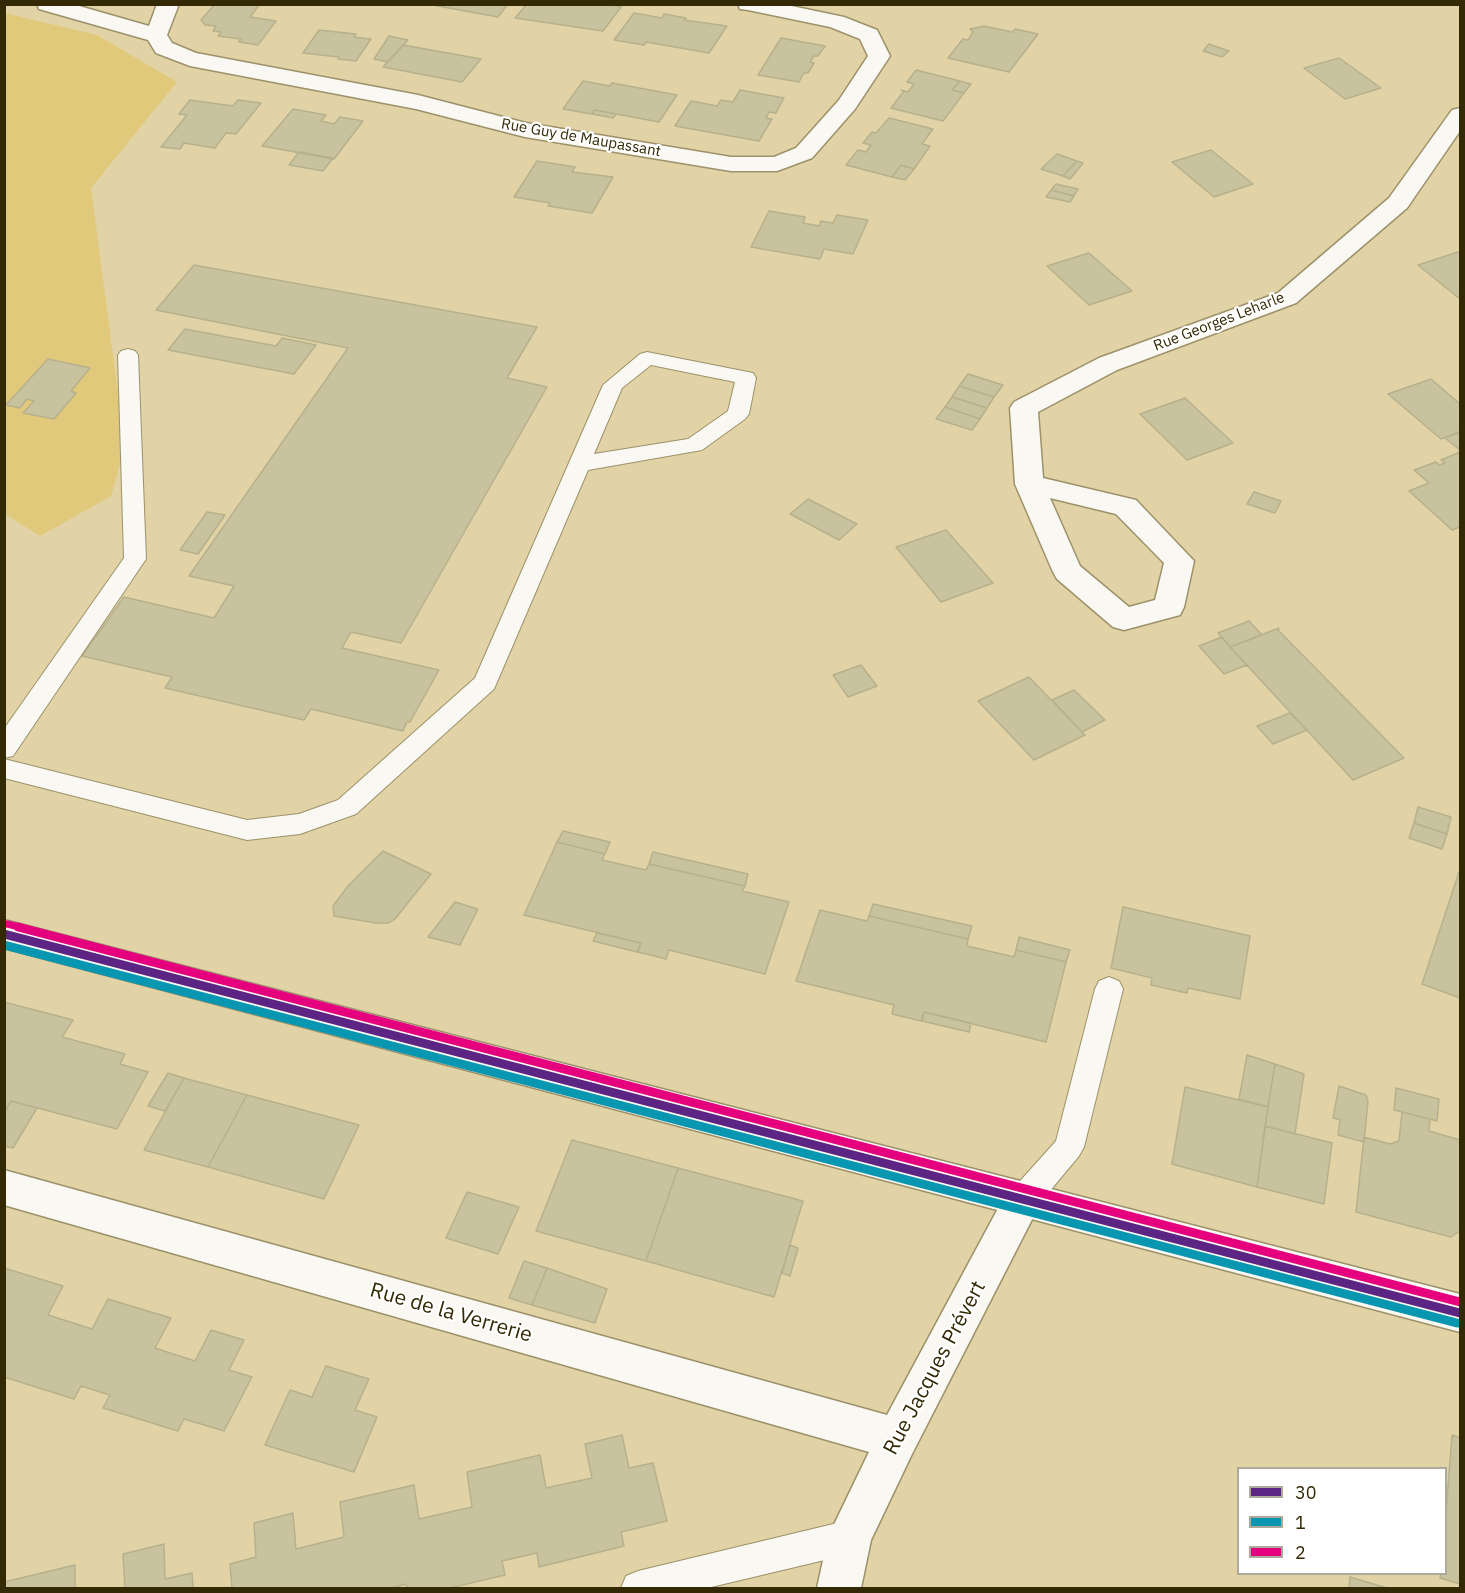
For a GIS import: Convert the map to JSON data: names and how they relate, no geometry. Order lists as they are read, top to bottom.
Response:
{
  "streets": {
    "street": [
      "Rue Guy de Maupassant",
      "Rue Georges Leharle",
      "Rue de la Verrerie",
      "Rue Jacques Prévert"
    ]
  },
  "crossings": [
    ["Rue de la Verrerie", "Rue Jacques Prévert"]
  ],
  "lines": ["transit line 2", "transit line 30", "transit line 1"],
  "legend": ["30", "1", "2"]
}
